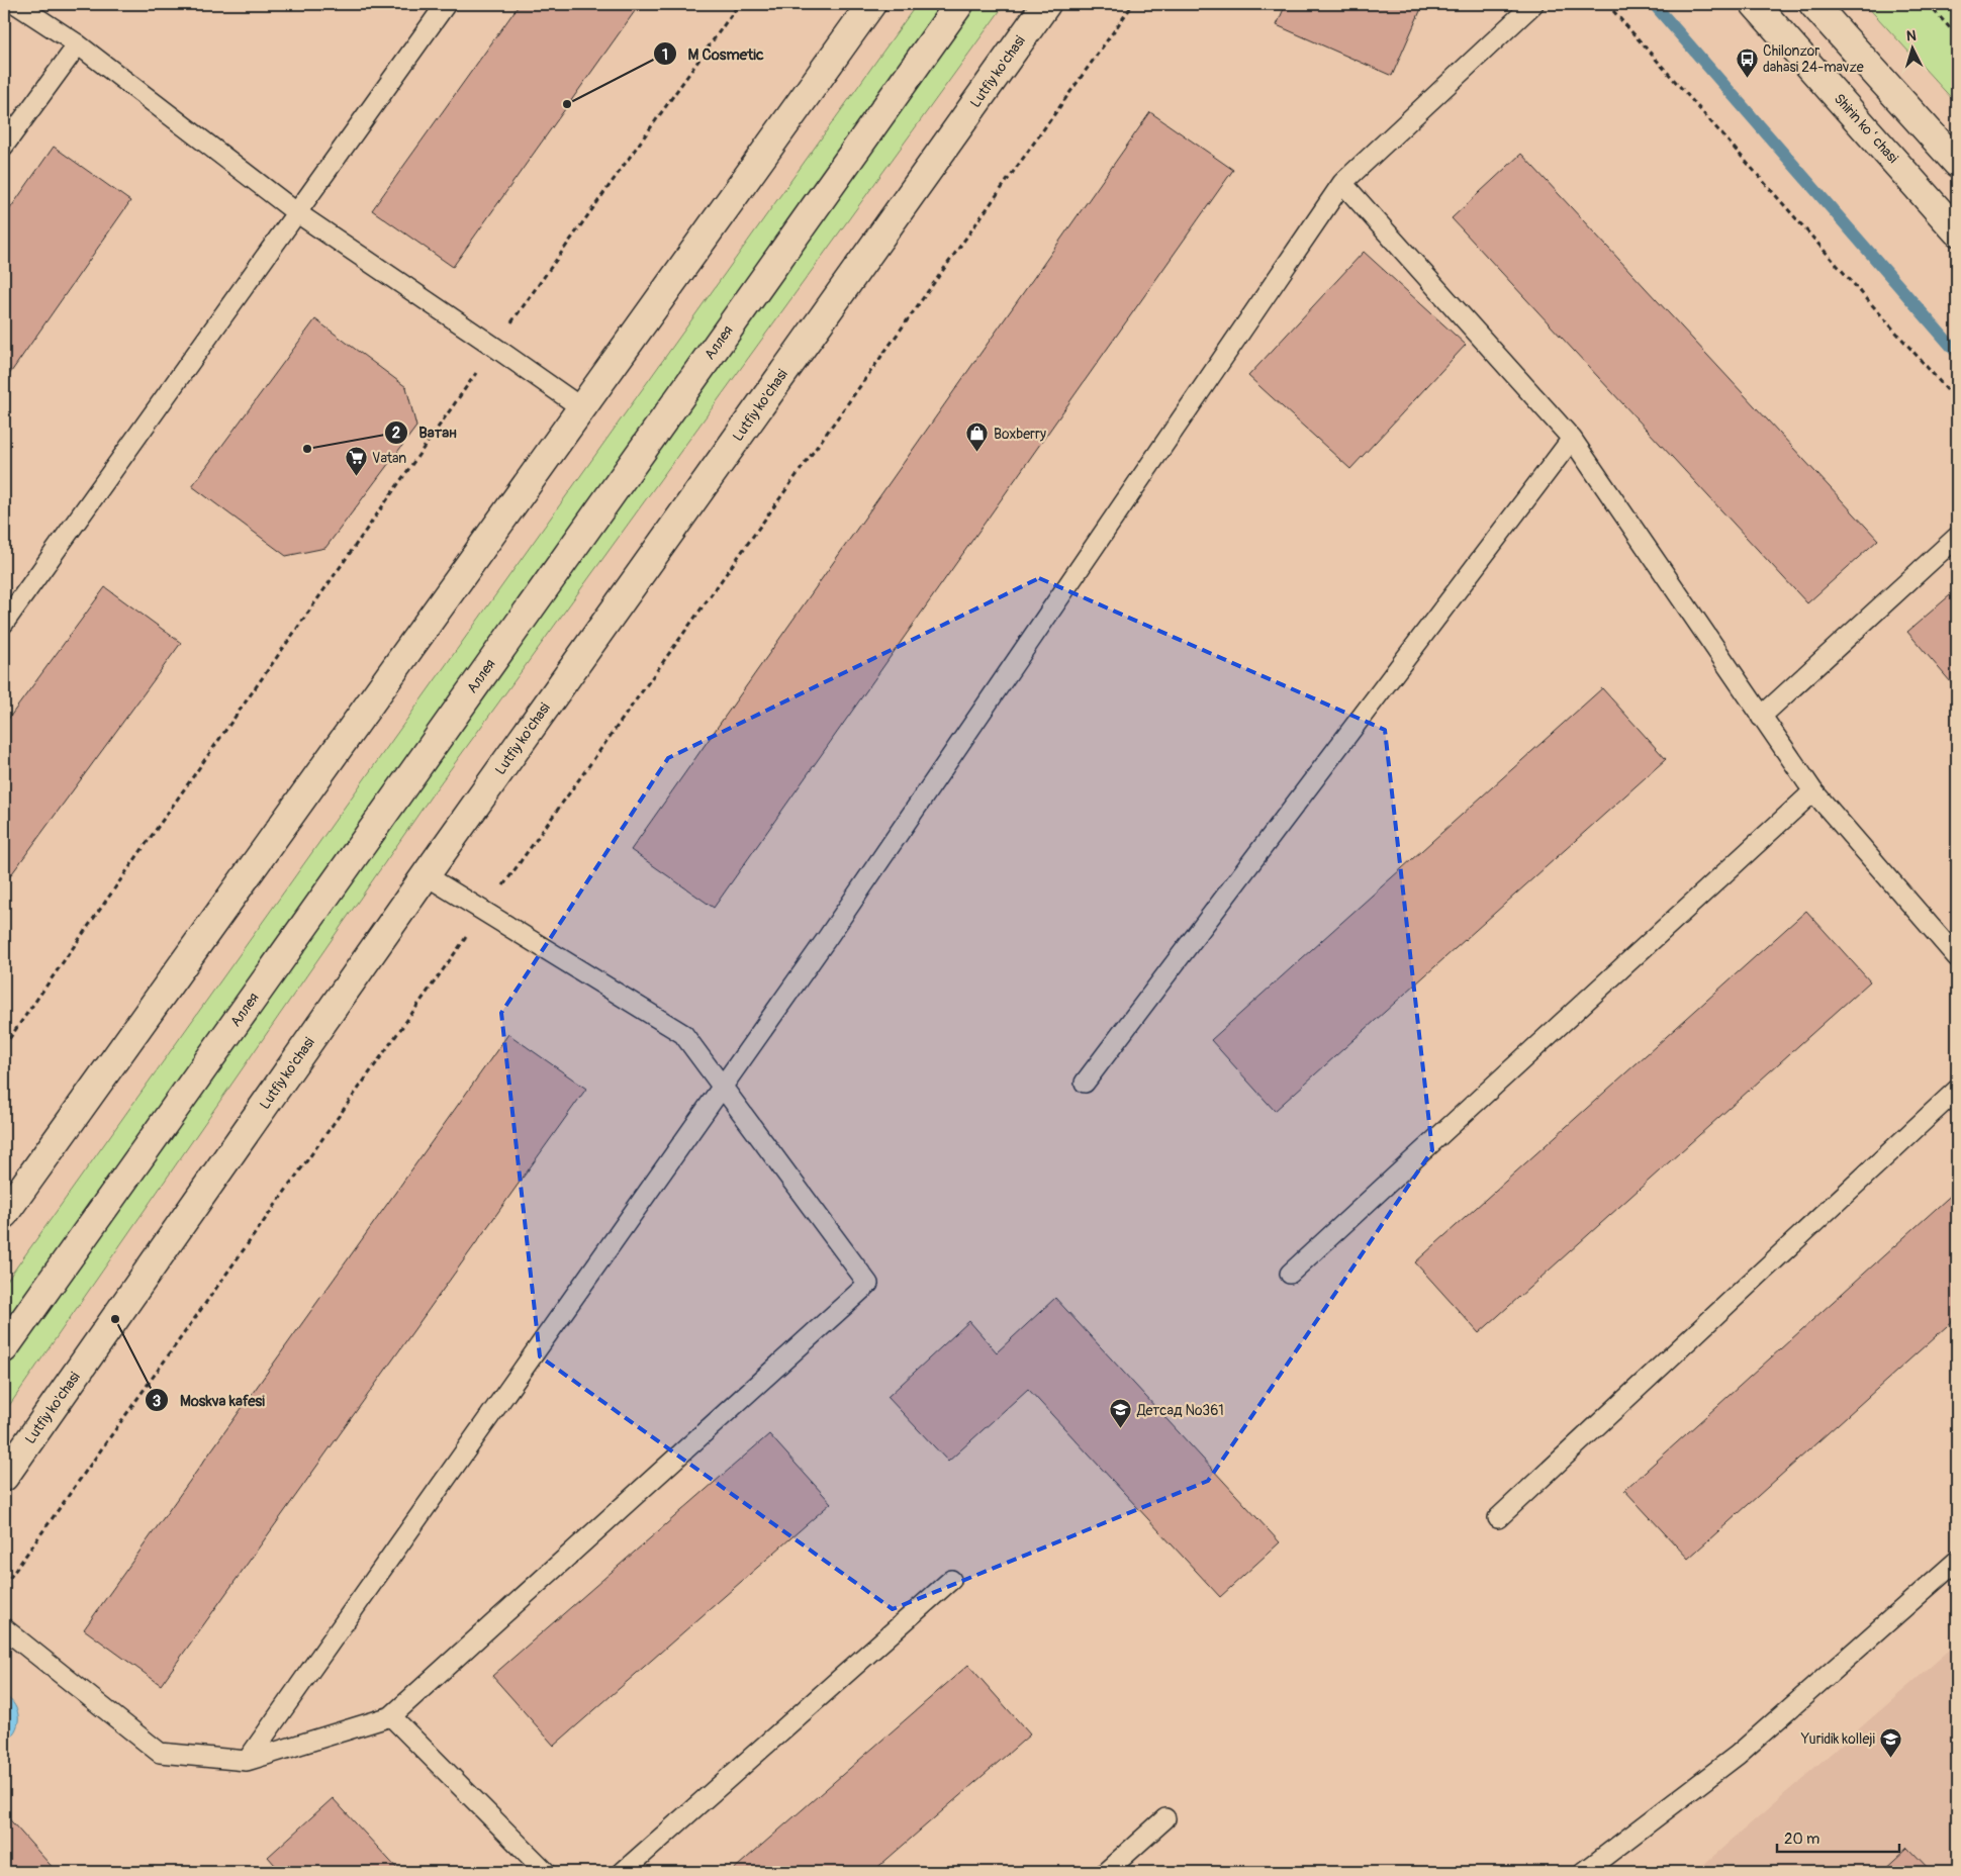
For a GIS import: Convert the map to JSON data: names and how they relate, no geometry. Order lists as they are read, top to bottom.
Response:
{
  "streets": {
    "main road": ["Lutfiy ko'chasi", "Shirin koʻchasi", "Аллея"]
  },
  "places": {
    "bus stop": ["Chilonzor dahasi 24-mavze"],
    "other": ["M Cosmetic", "Ватан", "Moskva kafesi"],
    "shop": ["Boxberry"],
    "supermarket": ["Vatan"],
    "school or university": ["Детсад №361", "Yuridik kolleji"]
  },
  "scale_bar": "20 m",
  "north": "top"
}
